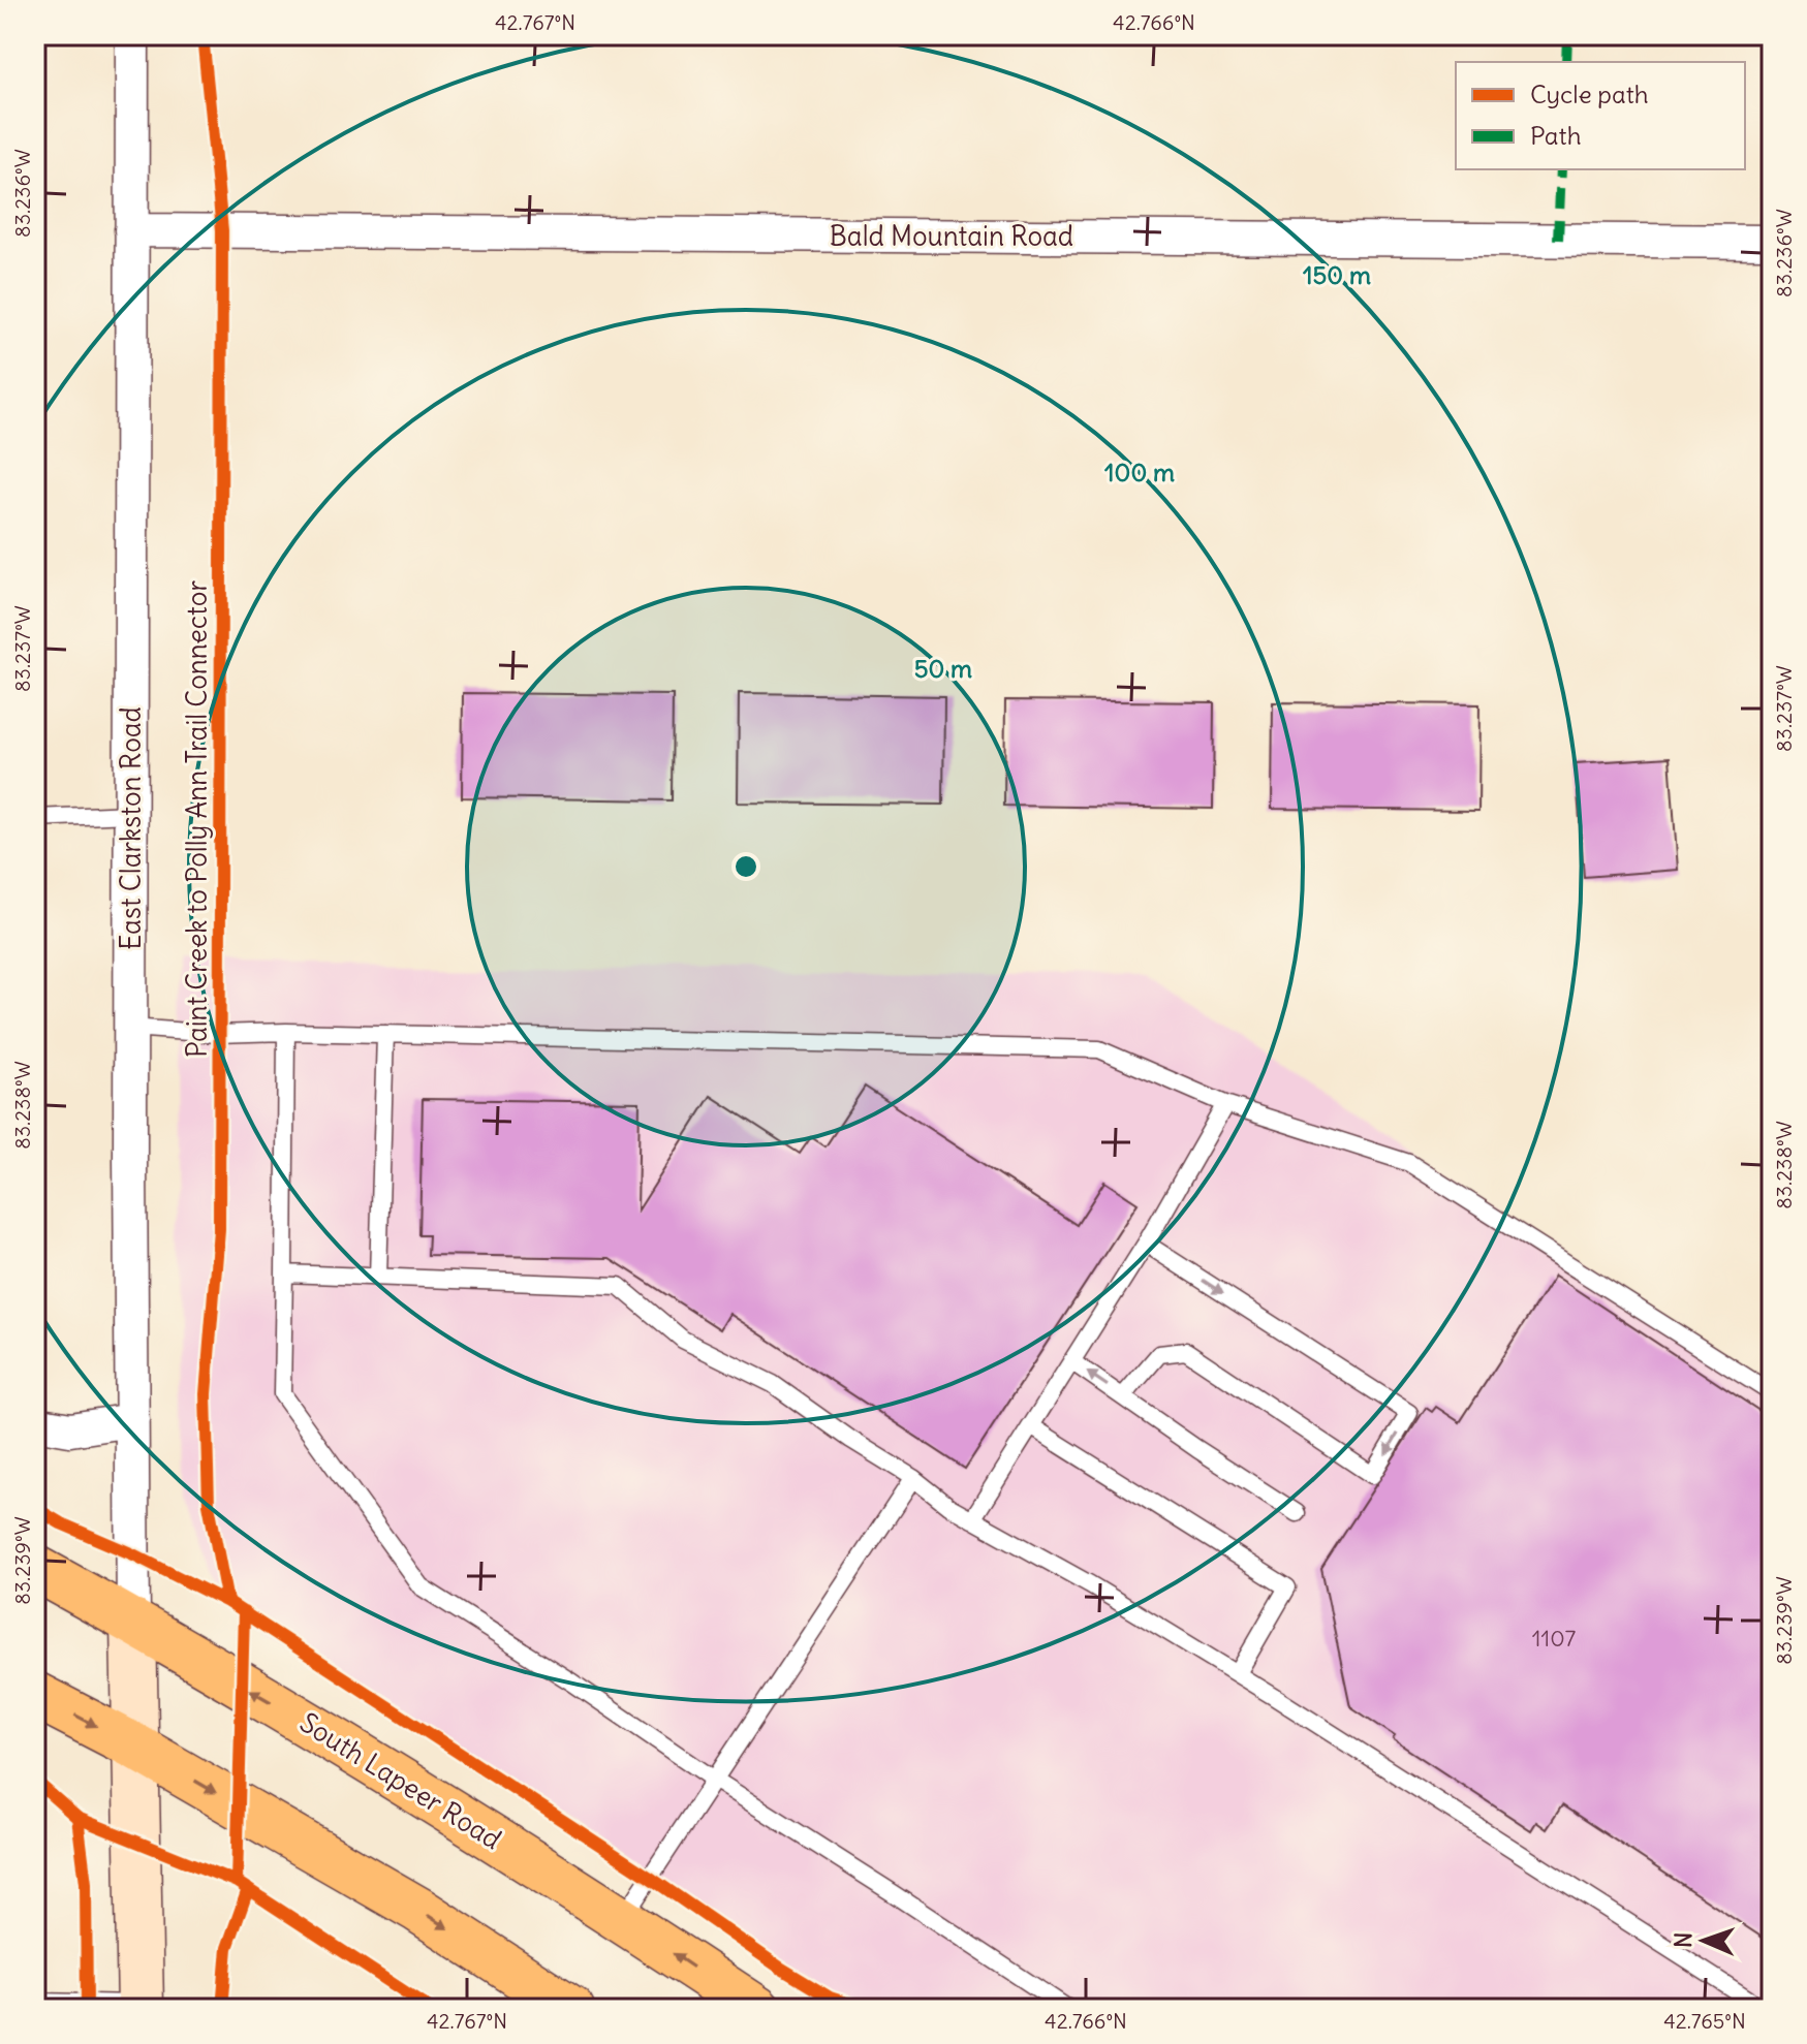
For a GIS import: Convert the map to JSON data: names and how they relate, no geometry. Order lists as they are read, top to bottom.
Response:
{
  "streets": {
    "main road": ["South Lapeer Road"],
    "street": ["Bald Mountain Road", "East Clarkston Road"],
    "cycle path": ["Paint Creek to Polly Ann Trail Connector"]
  },
  "crossings": [
    ["Bald Mountain Road", "East Clarkston Road"],
    ["East Clarkston Road", "South Lapeer Road"]
  ],
  "house_numbers": ["1107"],
  "legend": ["Cycle path", "Path"],
  "north": "left",
  "coordinates": [
    "42.767°N",
    "42.766°N",
    "83.236°W",
    "83.237°W",
    "83.238°W",
    "83.239°W",
    "42.765°N"
  ],
  "rings": ["150 m", "100 m", "50 m"]
}
